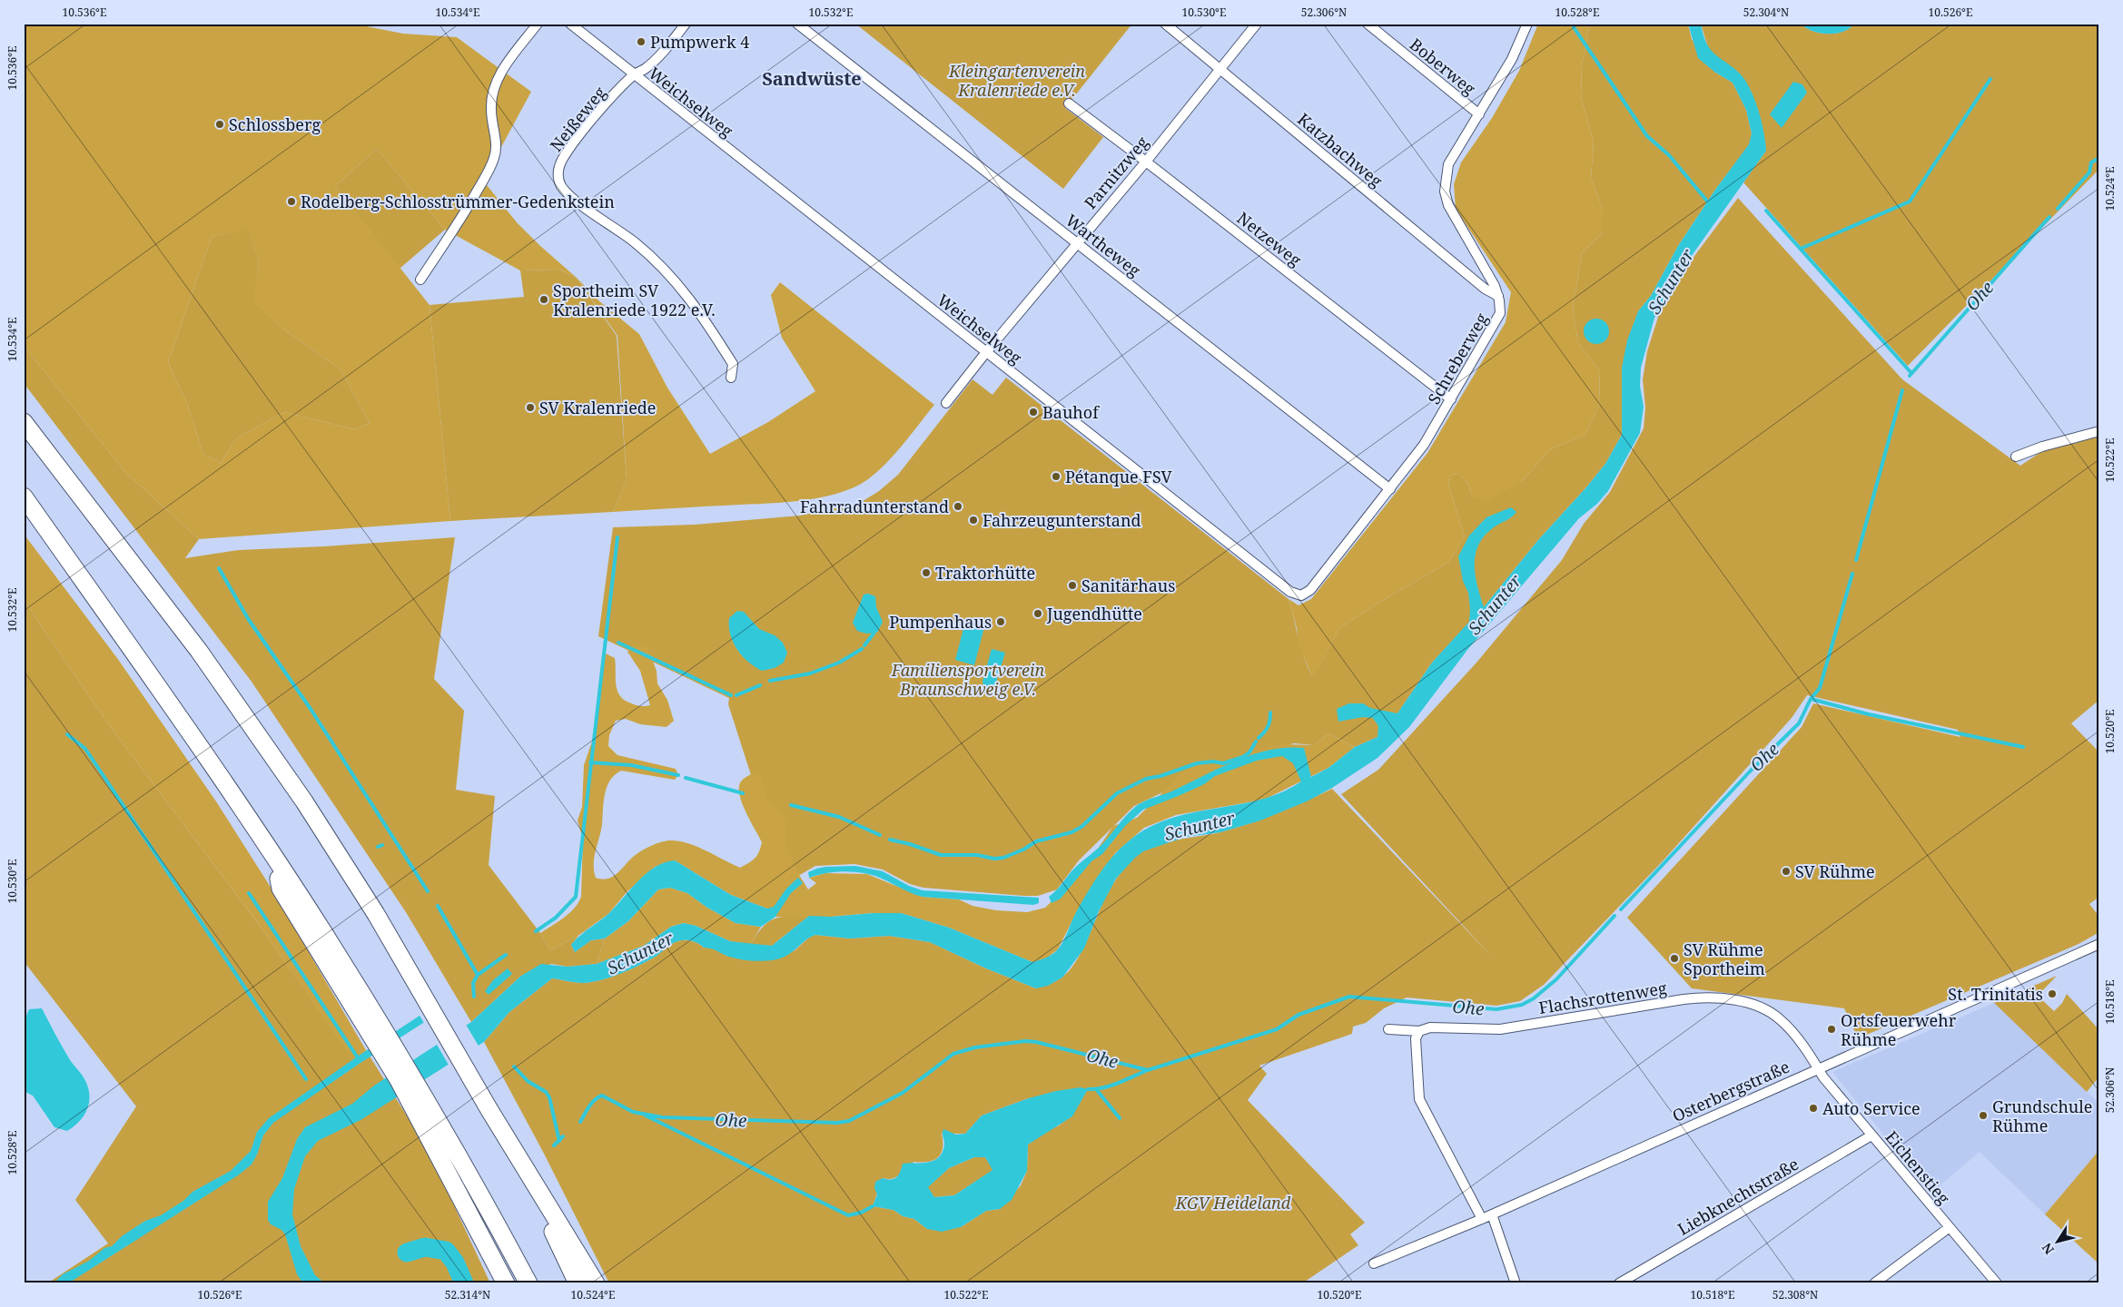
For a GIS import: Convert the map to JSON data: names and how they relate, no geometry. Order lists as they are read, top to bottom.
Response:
{
  "streets": {
    "street": [
      "Boberweg",
      "Weichselweg",
      "Neißeweg",
      "Katzbachweg",
      "Parnitzweg",
      "Netzeweg",
      "Wartheweg",
      "Schreberweg",
      "Flachsrottenweg",
      "Osterbergstraße",
      "Eichenstieg",
      "Liebknechtstraße"
    ]
  },
  "crossings": [
    ["Boberweg", "Schreberweg"],
    ["Weichselweg", "Neißeweg"],
    ["Weichselweg", "Parnitzweg"],
    ["Weichselweg", "Schreberweg"],
    ["Katzbachweg", "Parnitzweg"],
    ["Katzbachweg", "Schreberweg"],
    ["Parnitzweg", "Netzeweg"],
    ["Parnitzweg", "Wartheweg"],
    ["Netzeweg", "Schreberweg"],
    ["Wartheweg", "Schreberweg"],
    ["Flachsrottenweg", "Osterbergstraße"],
    ["Flachsrottenweg", "Eichenstieg"],
    ["Osterbergstraße", "Eichenstieg"],
    ["Eichenstieg", "Liebknechtstraße"]
  ],
  "districts": ["Sandwüste"],
  "water": ["Schunter", "Ohe"],
  "parks": ["Kleingartenverein Kralenriede e.V.", "Familiensportverein Braunschweig e.V.", "KGV Heideland"],
  "places": [
    "Pumpwerk 4",
    "Schlossberg",
    "Rodelberg-Schlosstrümmer-Gedenkstein",
    "Sportheim SV Kralenriede 1922 e.V.",
    "SV Kralenriede",
    "Bauhof",
    "Pétanque FSV",
    "Fahrradunterstand",
    "Fahrzeugunterstand",
    "Traktorhütte",
    "Sanitärhaus",
    "Jugendhütte",
    "Pumpenhaus",
    "SV Rühme",
    "SV Rühme Sportheim",
    "St. Trinitatis",
    "Ortsfeuerwehr Rühme",
    "Auto Service",
    "Grundschule Rühme"
  ],
  "north": "bottom left",
  "coordinates": [
    "10.536°E",
    "10.534°E",
    "10.532°E",
    "10.530°E",
    "52.306°N",
    "10.528°E",
    "52.304°N",
    "10.526°E",
    "10.524°E",
    "10.522°E",
    "10.520°E",
    "10.518°E",
    "52.314°N",
    "52.308°N"
  ]
}
